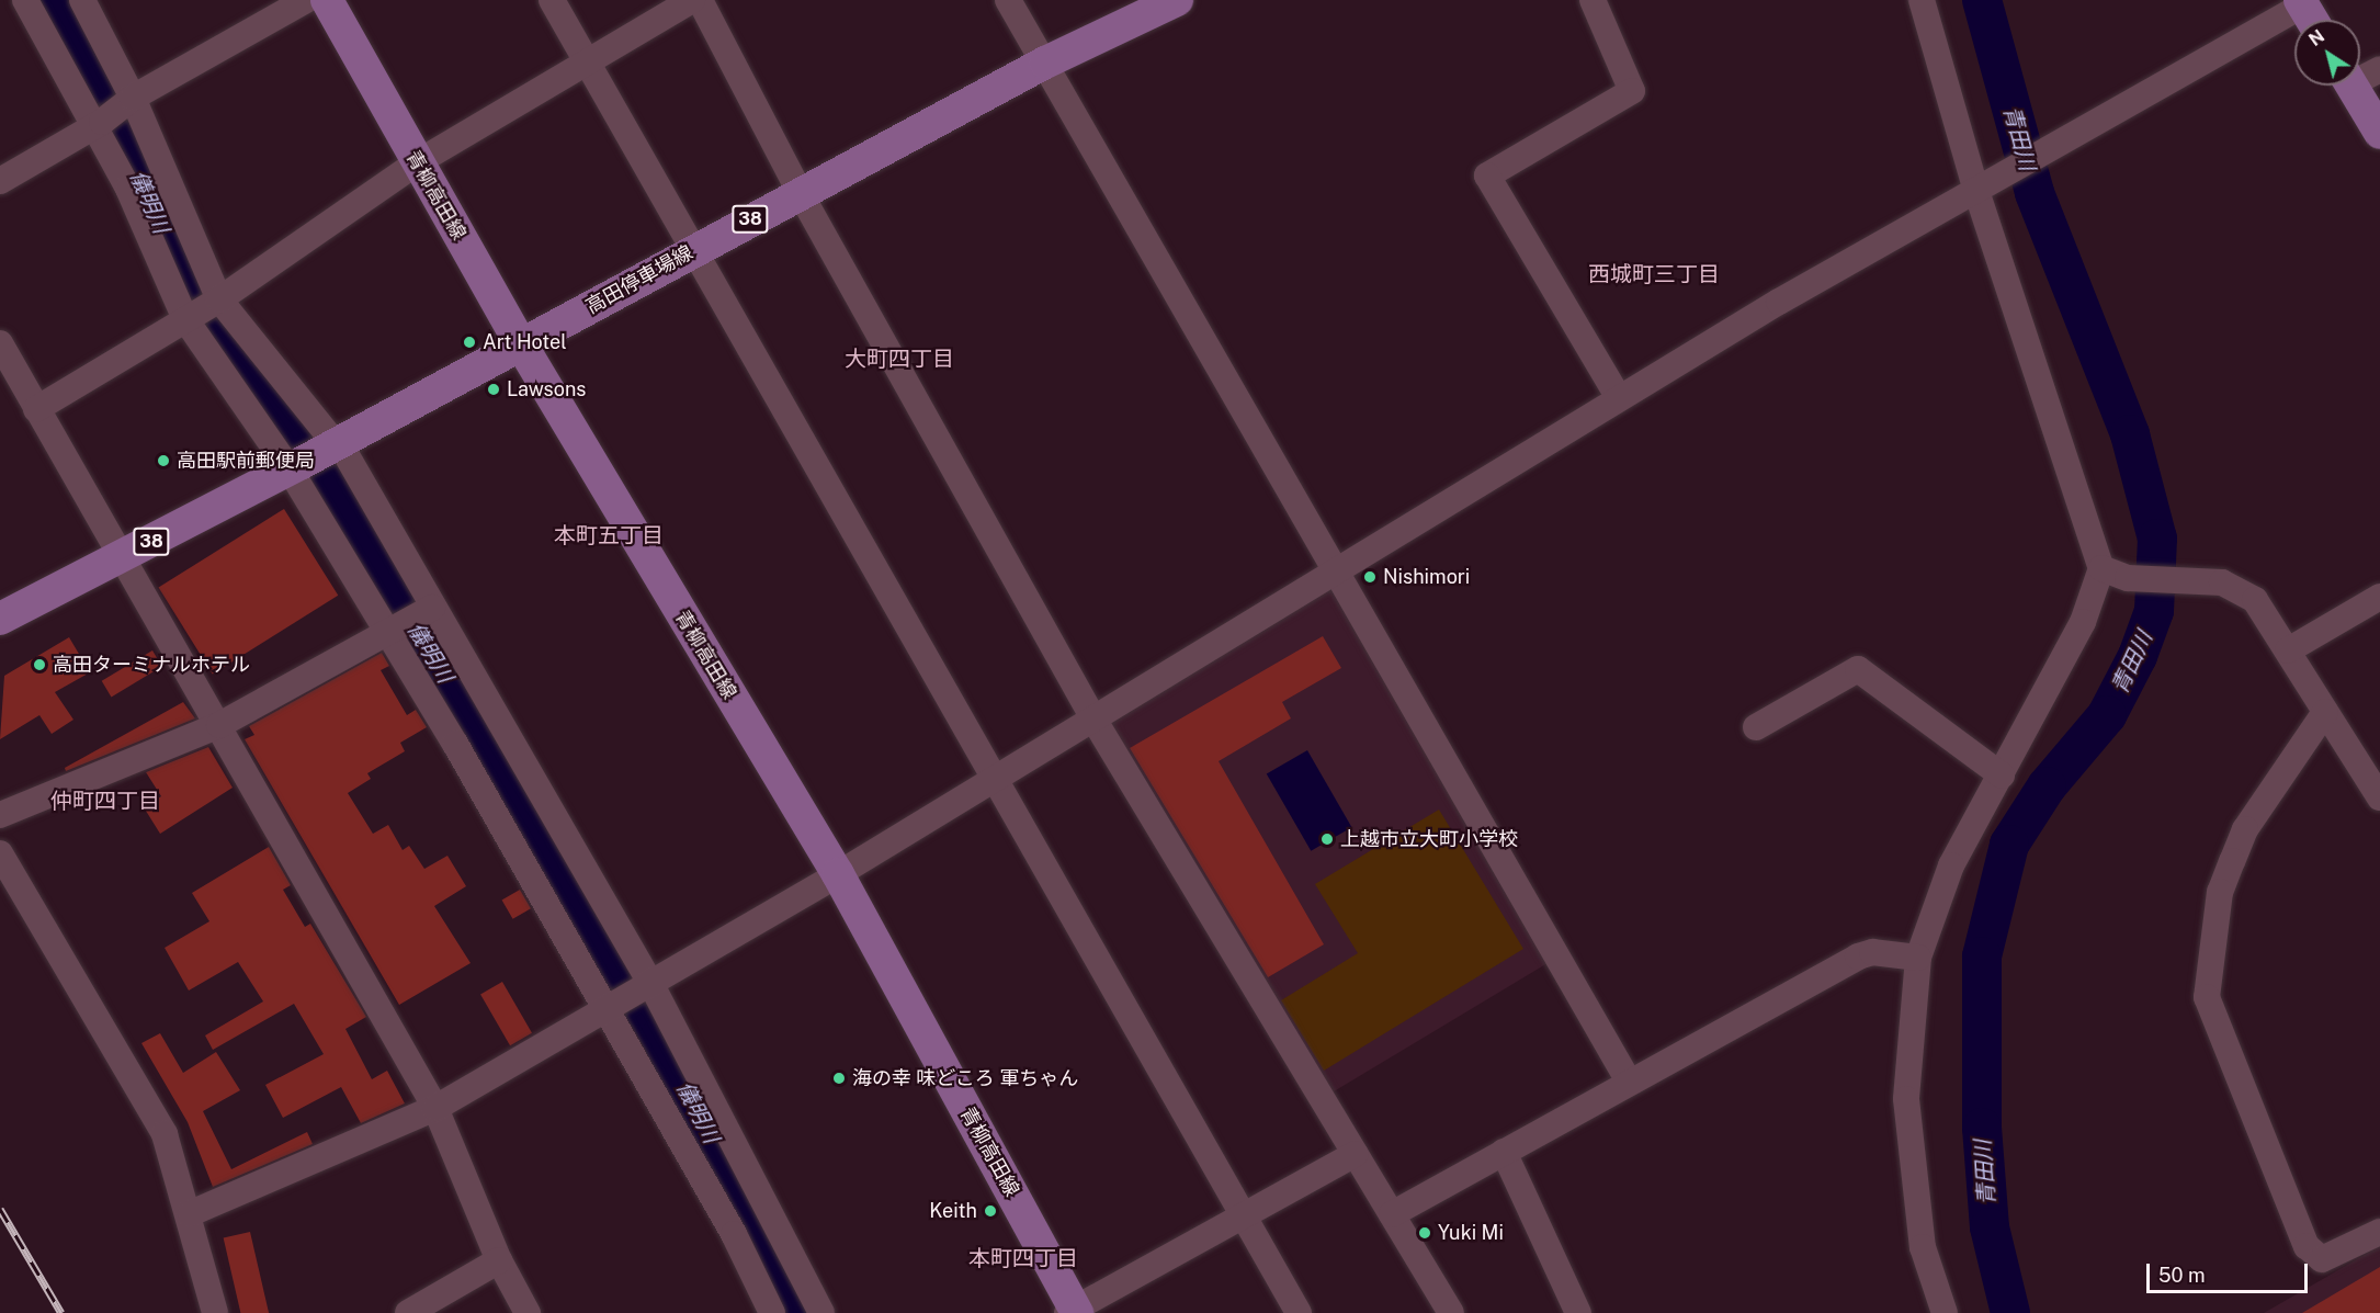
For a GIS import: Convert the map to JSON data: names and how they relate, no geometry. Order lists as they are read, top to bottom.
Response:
{
  "streets": {
    "main road": ["青柳高田線", "38", "高田停車場線"]
  },
  "crossings": [
    ["青柳高田線", "高田停車場線"]
  ],
  "districts": [
    "西城町三丁目",
    "大町四丁目",
    "本町五丁目",
    "仲町四丁目",
    "本町四丁目"
  ],
  "water": ["青田川", "儀明川"],
  "places": [
    "Art Hotel",
    "Lawsons",
    "高田駅前郵便局",
    "Nishimori",
    "高田ターミナルホテル",
    "上越市立大町小学校",
    "海の幸 味どころ 軍ちゃん",
    "Keith",
    "Yuki Mi"
  ],
  "scale_bar": "50 m",
  "north": "top left"
}
